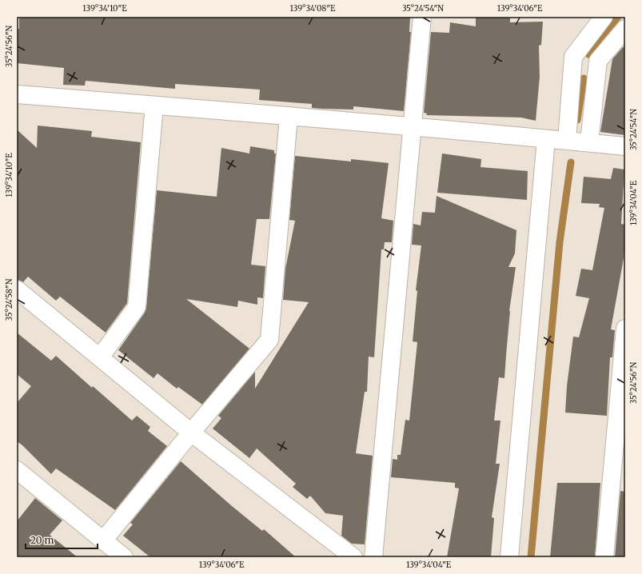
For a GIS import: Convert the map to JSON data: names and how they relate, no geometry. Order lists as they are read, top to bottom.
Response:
{
  "scale_bar": "20 m",
  "coordinates": [
    "139°34'10\"E",
    "139°34'08\"E",
    "35°24'54\"N",
    "139°34'06\"E",
    "35°24'56\"N",
    "139°34'04\"E",
    "35°24'58\"N"
  ]
}
